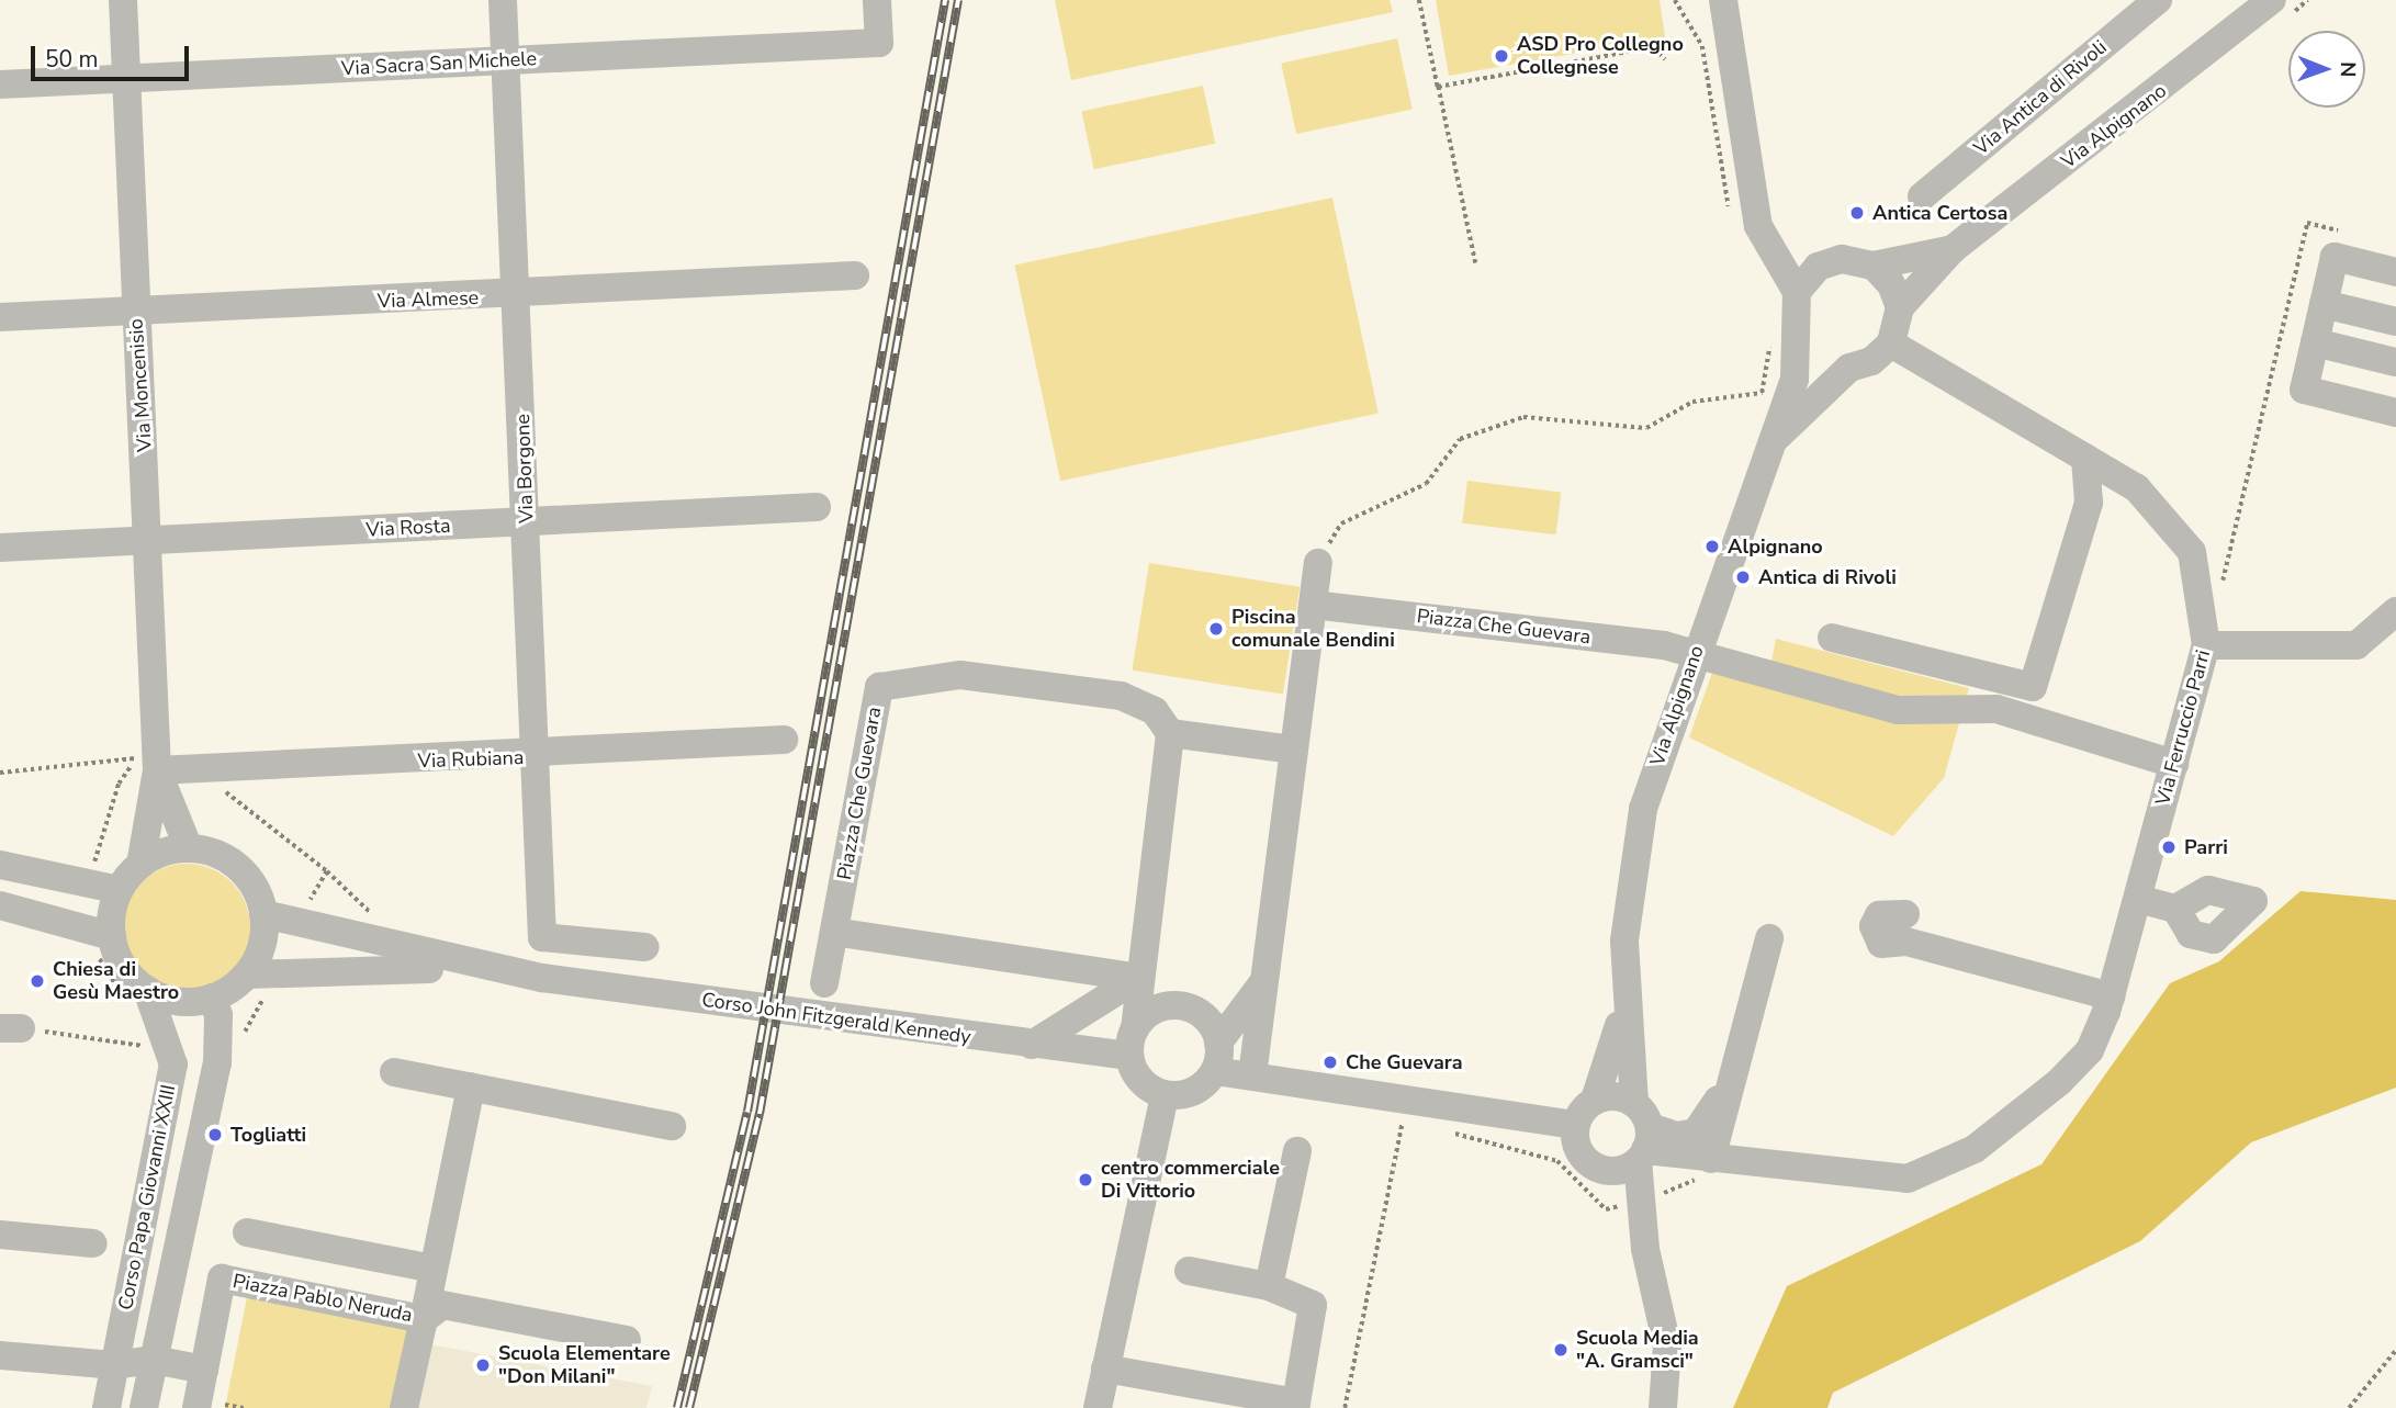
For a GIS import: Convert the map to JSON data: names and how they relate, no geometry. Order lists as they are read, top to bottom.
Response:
{
  "streets": {
    "street": [
      "Via Sacra San Michele",
      "Via Antica di Rivoli",
      "Via Alpignano",
      "Via Almese",
      "Via Moncenisio",
      "Via Borgone",
      "Via Rosta",
      "Piazza Che Guevara",
      "Via Ferruccio Parri",
      "Via Rubiana",
      "Corso John Fitzgerald Kennedy",
      "Corso Papa Giovanni XXIII",
      "Piazza Pablo Neruda"
    ]
  },
  "crossings": [
    ["Via Sacra San Michele", "Via Moncenisio"],
    ["Via Sacra San Michele", "Via Borgone"],
    ["Via Alpignano", "Piazza Che Guevara"],
    ["Via Alpignano", "Via Ferruccio Parri"],
    ["Via Almese", "Via Moncenisio"],
    ["Via Almese", "Via Borgone"],
    ["Via Moncenisio", "Via Rosta"],
    ["Via Moncenisio", "Via Rubiana"],
    ["Via Moncenisio", "Corso John Fitzgerald Kennedy"],
    ["Via Moncenisio", "Corso Papa Giovanni XXIII"],
    ["Via Borgone", "Via Rosta"],
    ["Via Borgone", "Via Rubiana"],
    ["Piazza Che Guevara", "Via Ferruccio Parri"],
    ["Corso John Fitzgerald Kennedy", "Corso Papa Giovanni XXIII"]
  ],
  "places": [
    "ASD Pro Collegno Collegnese",
    "Antica Certosa",
    "Alpignano",
    "Antica di Rivoli",
    "Piscina comunale Bendini",
    "Parri",
    "Chiesa di Gesù Maestro",
    "Che Guevara",
    "Togliatti",
    "centro commerciale Di Vittorio",
    "Scuola Media \"A. Gramsci\"",
    "Scuola Elementare \"Don Milani\""
  ],
  "scale_bar": "50 m",
  "north": "right"
}
